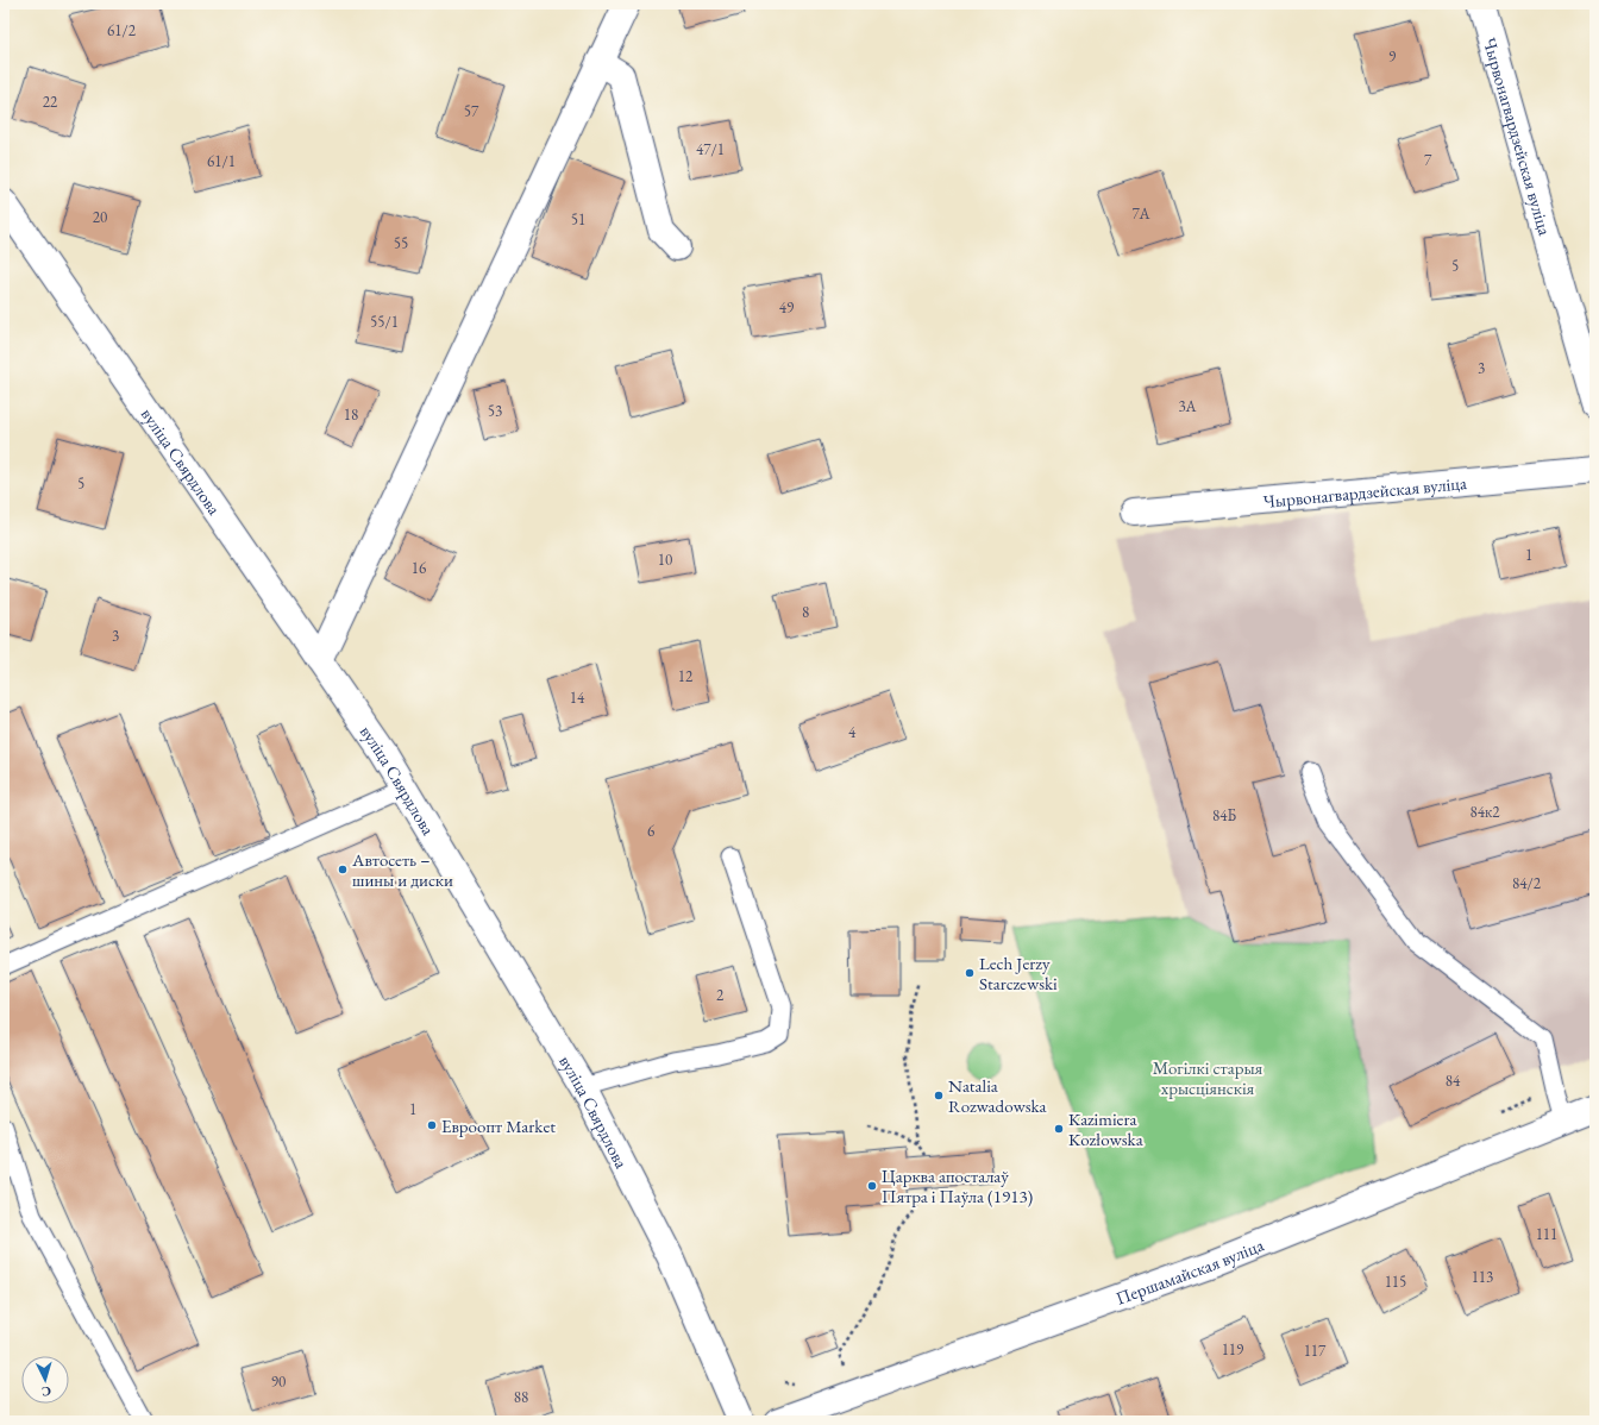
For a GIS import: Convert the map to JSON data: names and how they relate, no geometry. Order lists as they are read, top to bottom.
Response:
{
  "streets": {
    "main road": ["Чырвонагвардзейская вуліца", "вуліца Свярдлова", "Першамайская вуліца"]
  },
  "parks": ["Могілкі старыя хрысціянскія"],
  "places": [
    "Автосеть – шины и диски",
    "Lech Jerzy Starczewski",
    "Natalia Rozwadowska",
    "Евроопт Market",
    "Kazimiera Kozłowska",
    "Царква апосталаў Пятра і Паўла (1913)"
  ],
  "house_numbers": [
    "61/2",
    "9",
    "22",
    "57",
    "47/1",
    "7",
    "61/1",
    "7А",
    "20",
    "51",
    "55",
    "5",
    "49",
    "55/1",
    "3",
    "3А",
    "53",
    "18",
    "5",
    "1",
    "10",
    "16",
    "8",
    "3",
    "12",
    "14",
    "4",
    "84к2",
    "84Б",
    "6",
    "84/2",
    "2",
    "84",
    "1",
    "111",
    "113",
    "115",
    "119",
    "117",
    "90",
    "88"
  ],
  "north": "bottom"
}
